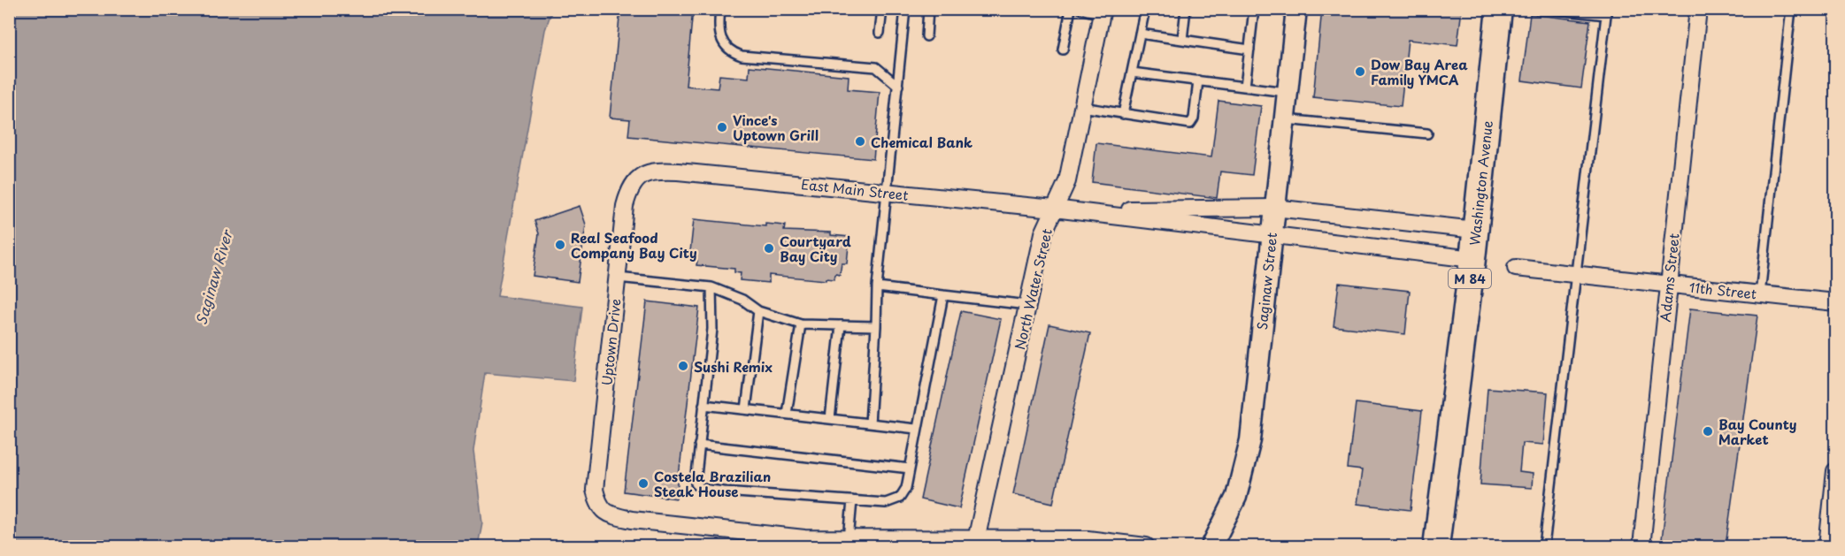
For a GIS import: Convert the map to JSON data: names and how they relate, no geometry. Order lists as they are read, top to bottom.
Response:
{
  "streets": {
    "main road": ["Washington Avenue", "M 84"],
    "street": [
      "East Main Street",
      "Adams Street",
      "Saginaw Street",
      "North Water Street",
      "11th Street",
      "Uptown Drive"
    ]
  },
  "crossings": [
    ["Washington Avenue", "East Main Street"],
    ["East Main Street", "Saginaw Street"],
    ["East Main Street", "North Water Street"],
    ["East Main Street", "Uptown Drive"],
    ["Adams Street", "11th Street"]
  ],
  "water": ["Saginaw River"],
  "places": [
    "Dow Bay Area Family YMCA",
    "Vince's Uptown Grill",
    "Chemical Bank",
    "Real Seafood Company Bay City",
    "Courtyard Bay City",
    "Sushi Remix",
    "Bay County Market",
    "Costela Brazilian Steak House"
  ]
}
